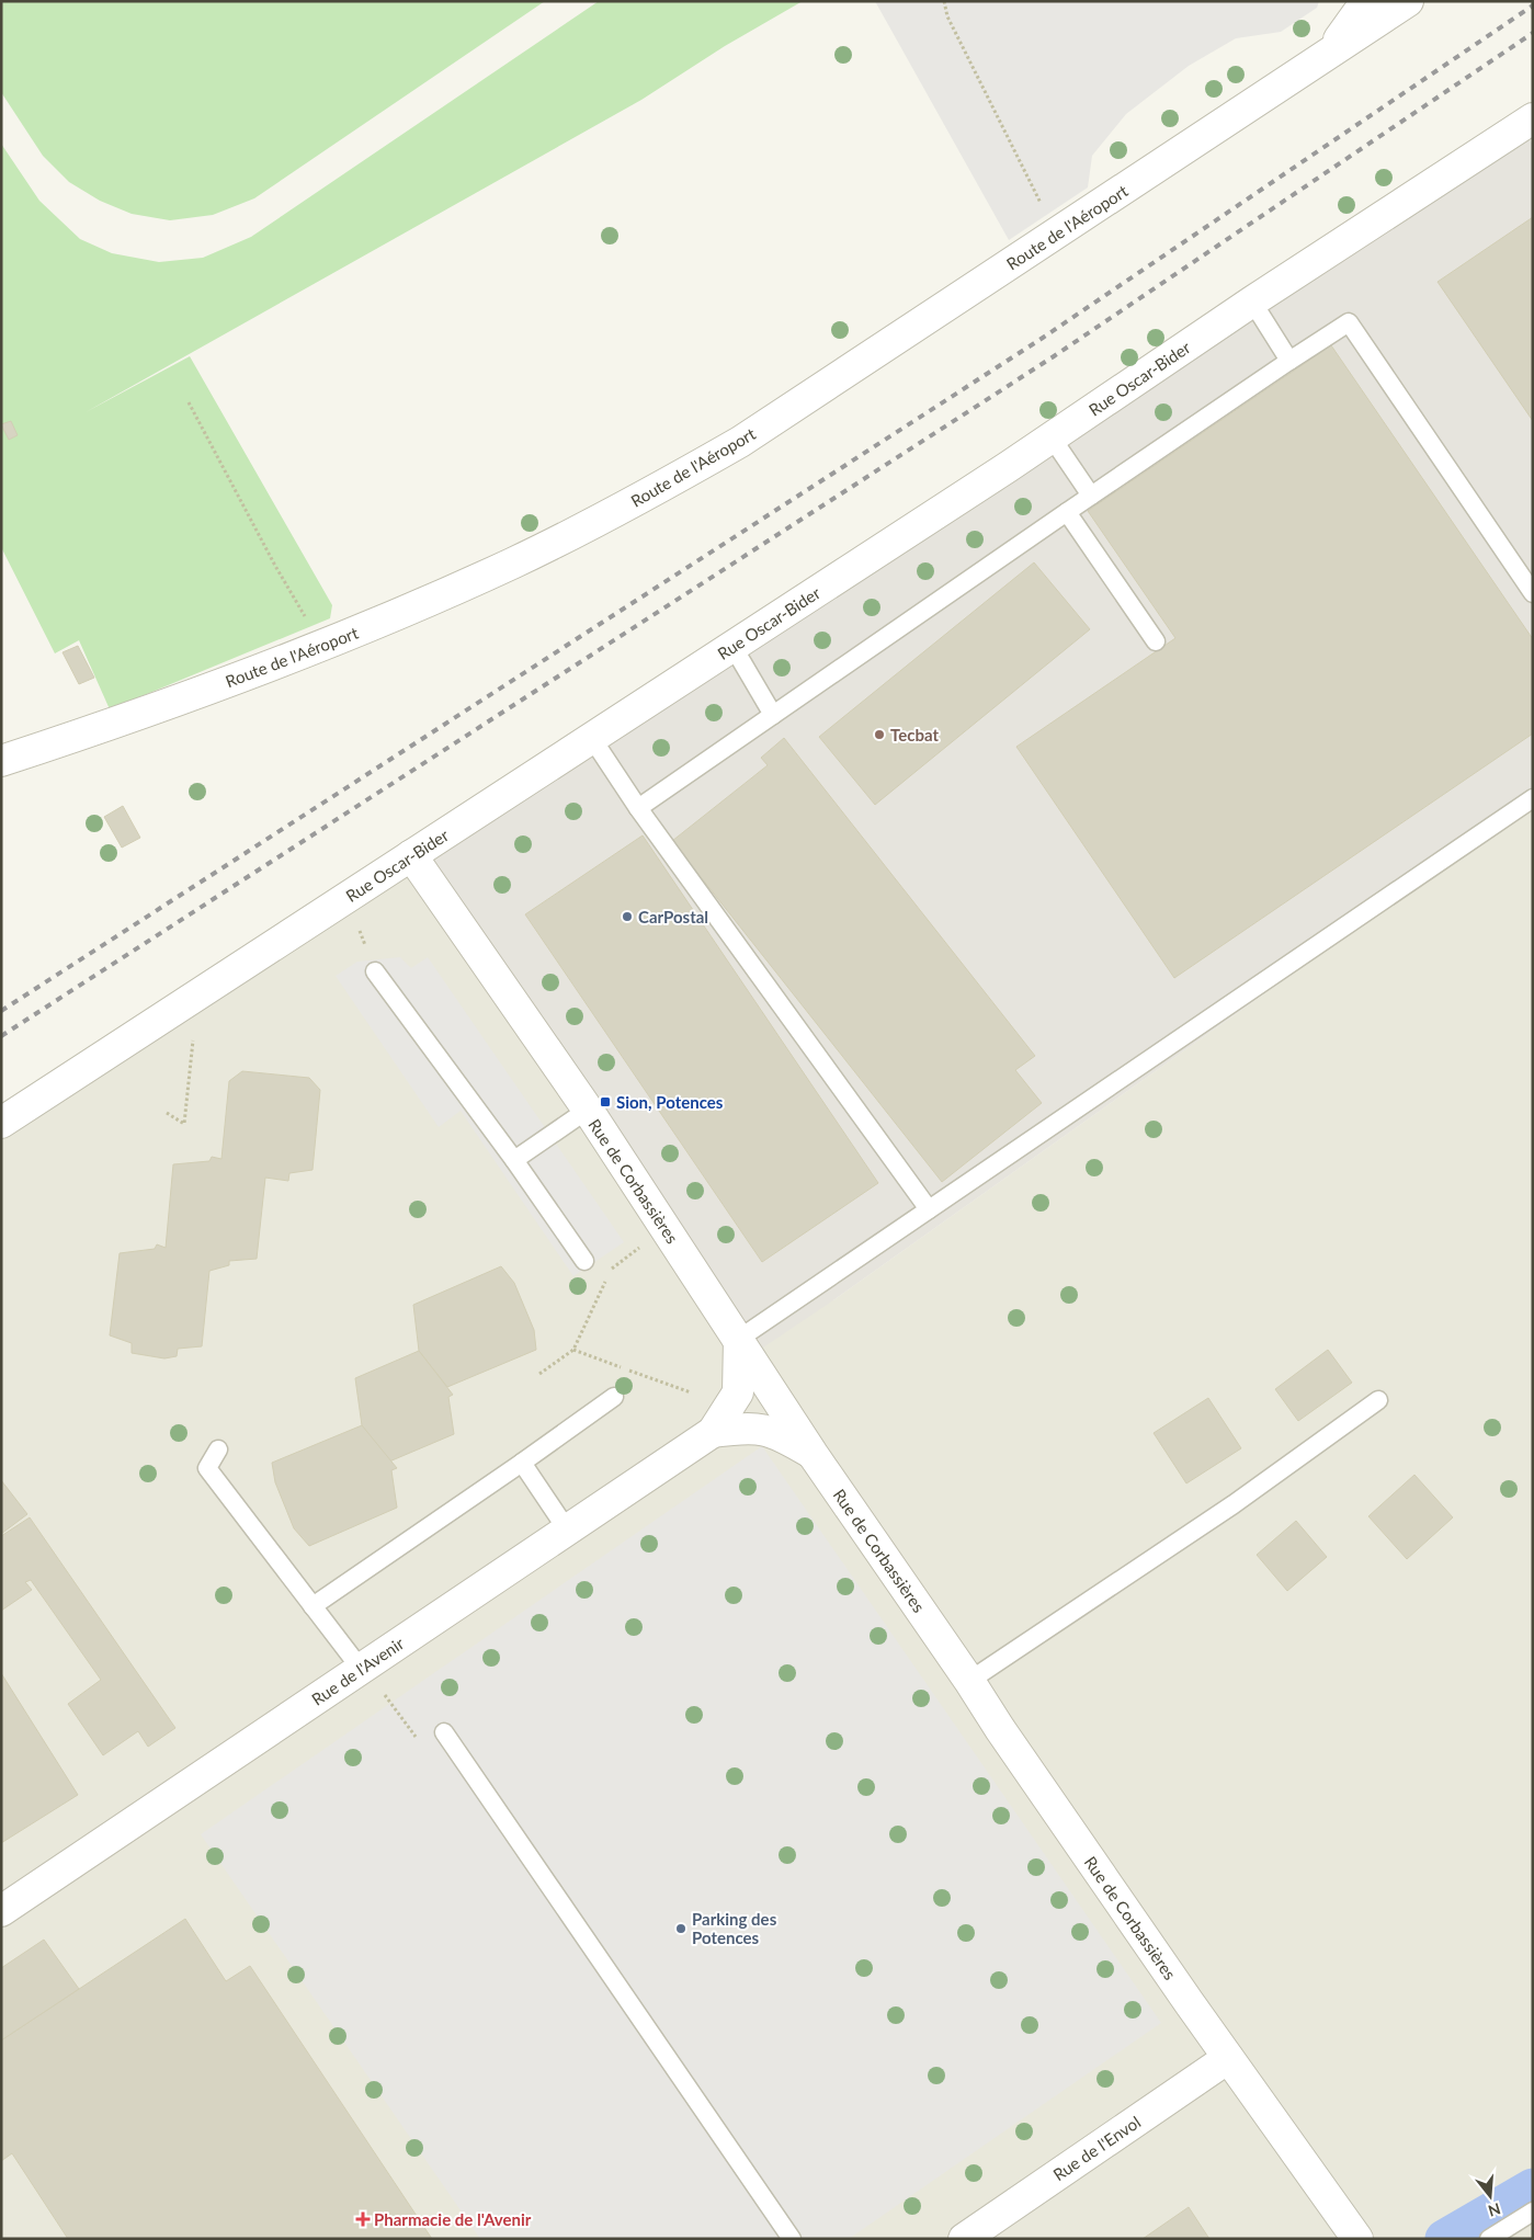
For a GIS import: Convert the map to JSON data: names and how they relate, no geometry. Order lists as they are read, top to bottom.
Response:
{
  "streets": {
    "street": [
      "Route de l'Aéroport",
      "Rue Oscar-Bider",
      "Rue de Corbassières",
      "Rue de l'Avenir",
      "Rue de l'Envol"
    ]
  },
  "crossings": [
    ["Rue Oscar-Bider", "Rue de Corbassières"],
    ["Rue de Corbassières", "Rue de l'Avenir"],
    ["Rue de Corbassières", "Rue de l'Envol"]
  ],
  "places": {
    "other": ["Tecbat", "CarPostal", "Parking des Potences"],
    "transit": ["Sion, Potences"],
    "health": ["Pharmacie de l'Avenir"]
  },
  "north": "bottom"
}
